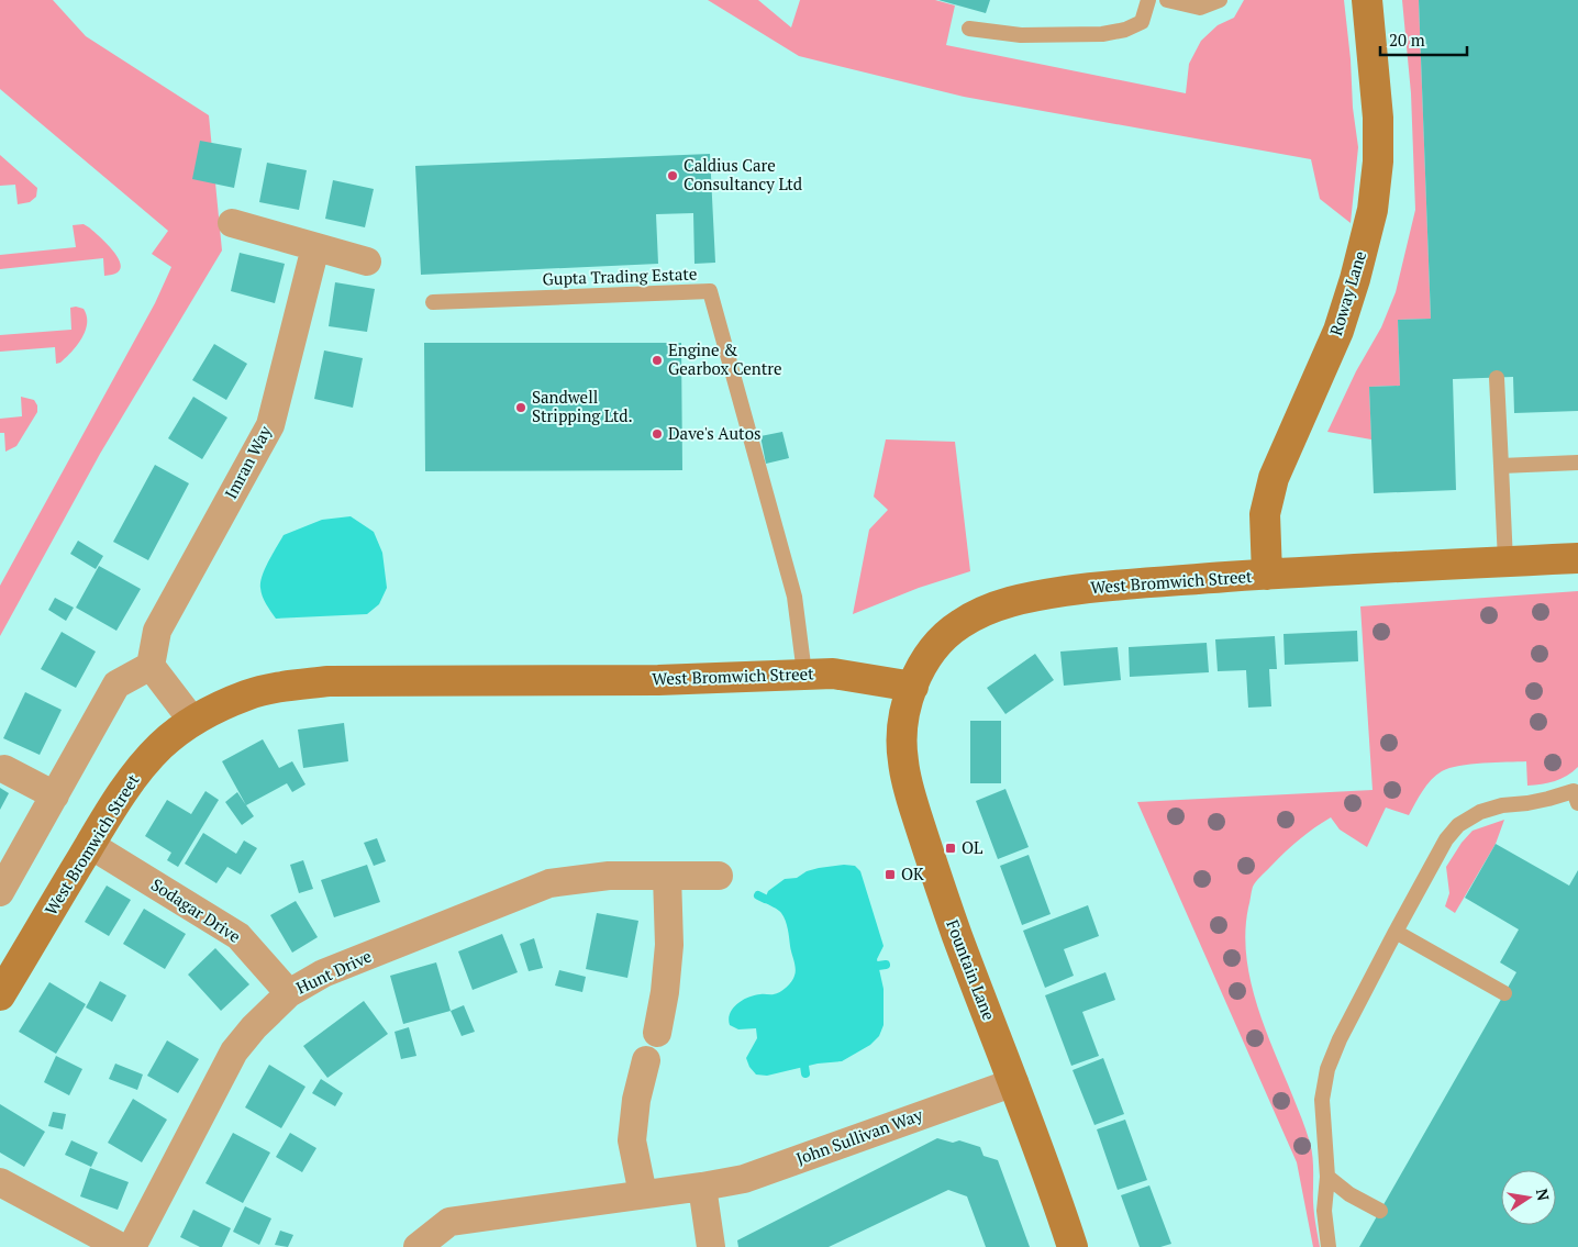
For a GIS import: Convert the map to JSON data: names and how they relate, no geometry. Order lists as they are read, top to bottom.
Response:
{
  "streets": {
    "street": [
      "Roway Lane",
      "Imran Way",
      "West Bromwich Street",
      "Sodagar Drive",
      "Fountain Lane",
      "Hunt Drive",
      "John Sullivan Way"
    ],
    "lane": ["Gupta Trading Estate"]
  },
  "crossings": [
    ["Gupta Trading Estate", "West Bromwich Street"],
    ["Roway Lane", "West Bromwich Street"],
    ["West Bromwich Street", "Sodagar Drive"],
    ["West Bromwich Street", "Fountain Lane"],
    ["Sodagar Drive", "Hunt Drive"],
    ["Fountain Lane", "John Sullivan Way"]
  ],
  "places": {
    "other": [
      "Caldius Care Consultancy Ltd",
      "Engine & Gearbox Centre",
      "Sandwell Stripping Ltd.",
      "Dave's Autos"
    ],
    "transit": ["OL", "OK"]
  },
  "scale_bar": "20 m",
  "north": "right"
}
